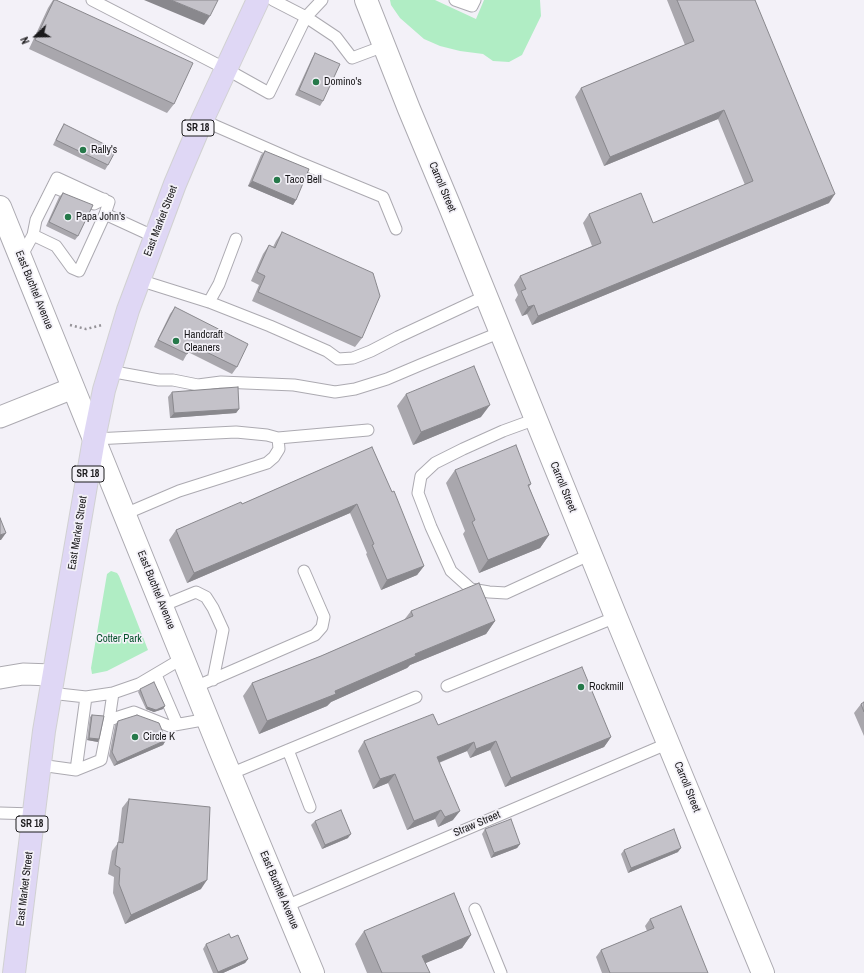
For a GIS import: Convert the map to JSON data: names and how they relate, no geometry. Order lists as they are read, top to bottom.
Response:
{
  "streets": {
    "main road": ["SR 18", "East Market Street"],
    "street": ["Carroll Street", "East Buchtel Avenue"],
    "lane": ["Straw Street"]
  },
  "crossings": [
    ["Carroll Street", "Straw Street"],
    ["East Market Street", "East Buchtel Avenue"],
    ["East Buchtel Avenue", "Straw Street"]
  ],
  "parks": ["Cotter Park"],
  "places": [
    "Domino's",
    "Rally's",
    "Taco Bell",
    "Papa John's",
    "Handcraft Cleaners",
    "Rockmill",
    "Circle K"
  ],
  "north": "left"
}
